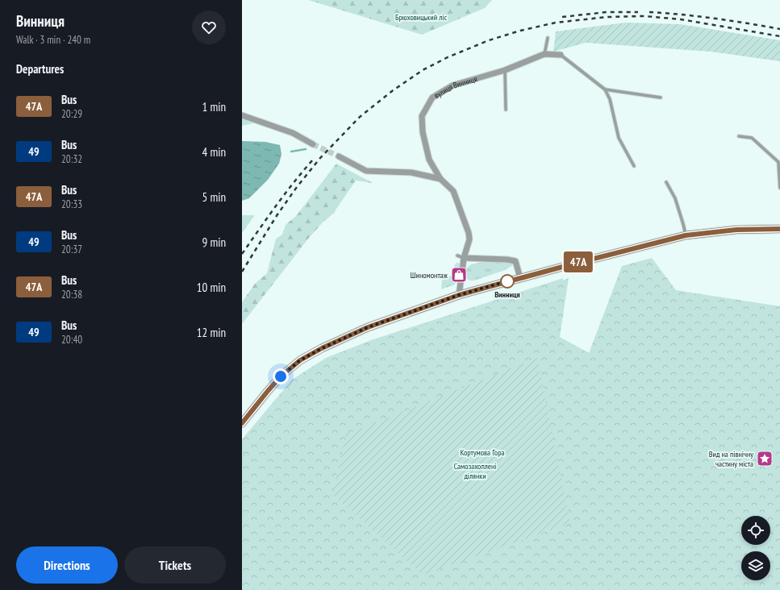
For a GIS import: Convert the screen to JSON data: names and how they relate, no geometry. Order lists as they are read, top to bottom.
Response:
{
  "streets": {
    "street": ["вулиця Винниця"]
  },
  "parks": ["Брюховицький ліс", "Кортумова Гора", "Самозахоплені ділянки"],
  "places": {
    "shop": ["Шиномонтаж"],
    "other": ["Винниця"],
    "place": ["Вид на північну частину міста"]
  },
  "lines": ["bus line 47А"],
  "page": {
    "heading": [
      ["Винниця", "Walk · 3 min · 240 m"],
      "Departures"
    ],
    "on_map": "47А",
    "list": [
      {
        "mark": "47А",
        "name": "Bus",
        "note": "20:29",
        "value": "1 min"
      },
      {
        "mark": "49",
        "name": "Bus",
        "note": "20:32",
        "value": "4 min"
      },
      {
        "mark": "47А",
        "name": "Bus",
        "note": "20:33",
        "value": "5 min"
      },
      {
        "mark": "49",
        "name": "Bus",
        "note": "20:37",
        "value": "9 min"
      },
      {
        "mark": "47А",
        "name": "Bus",
        "note": "20:38",
        "value": "10 min"
      },
      {
        "mark": "49",
        "name": "Bus",
        "note": "20:40",
        "value": "12 min"
      }
    ],
    "buttons": ["Directions", "Tickets"]
  }
}
